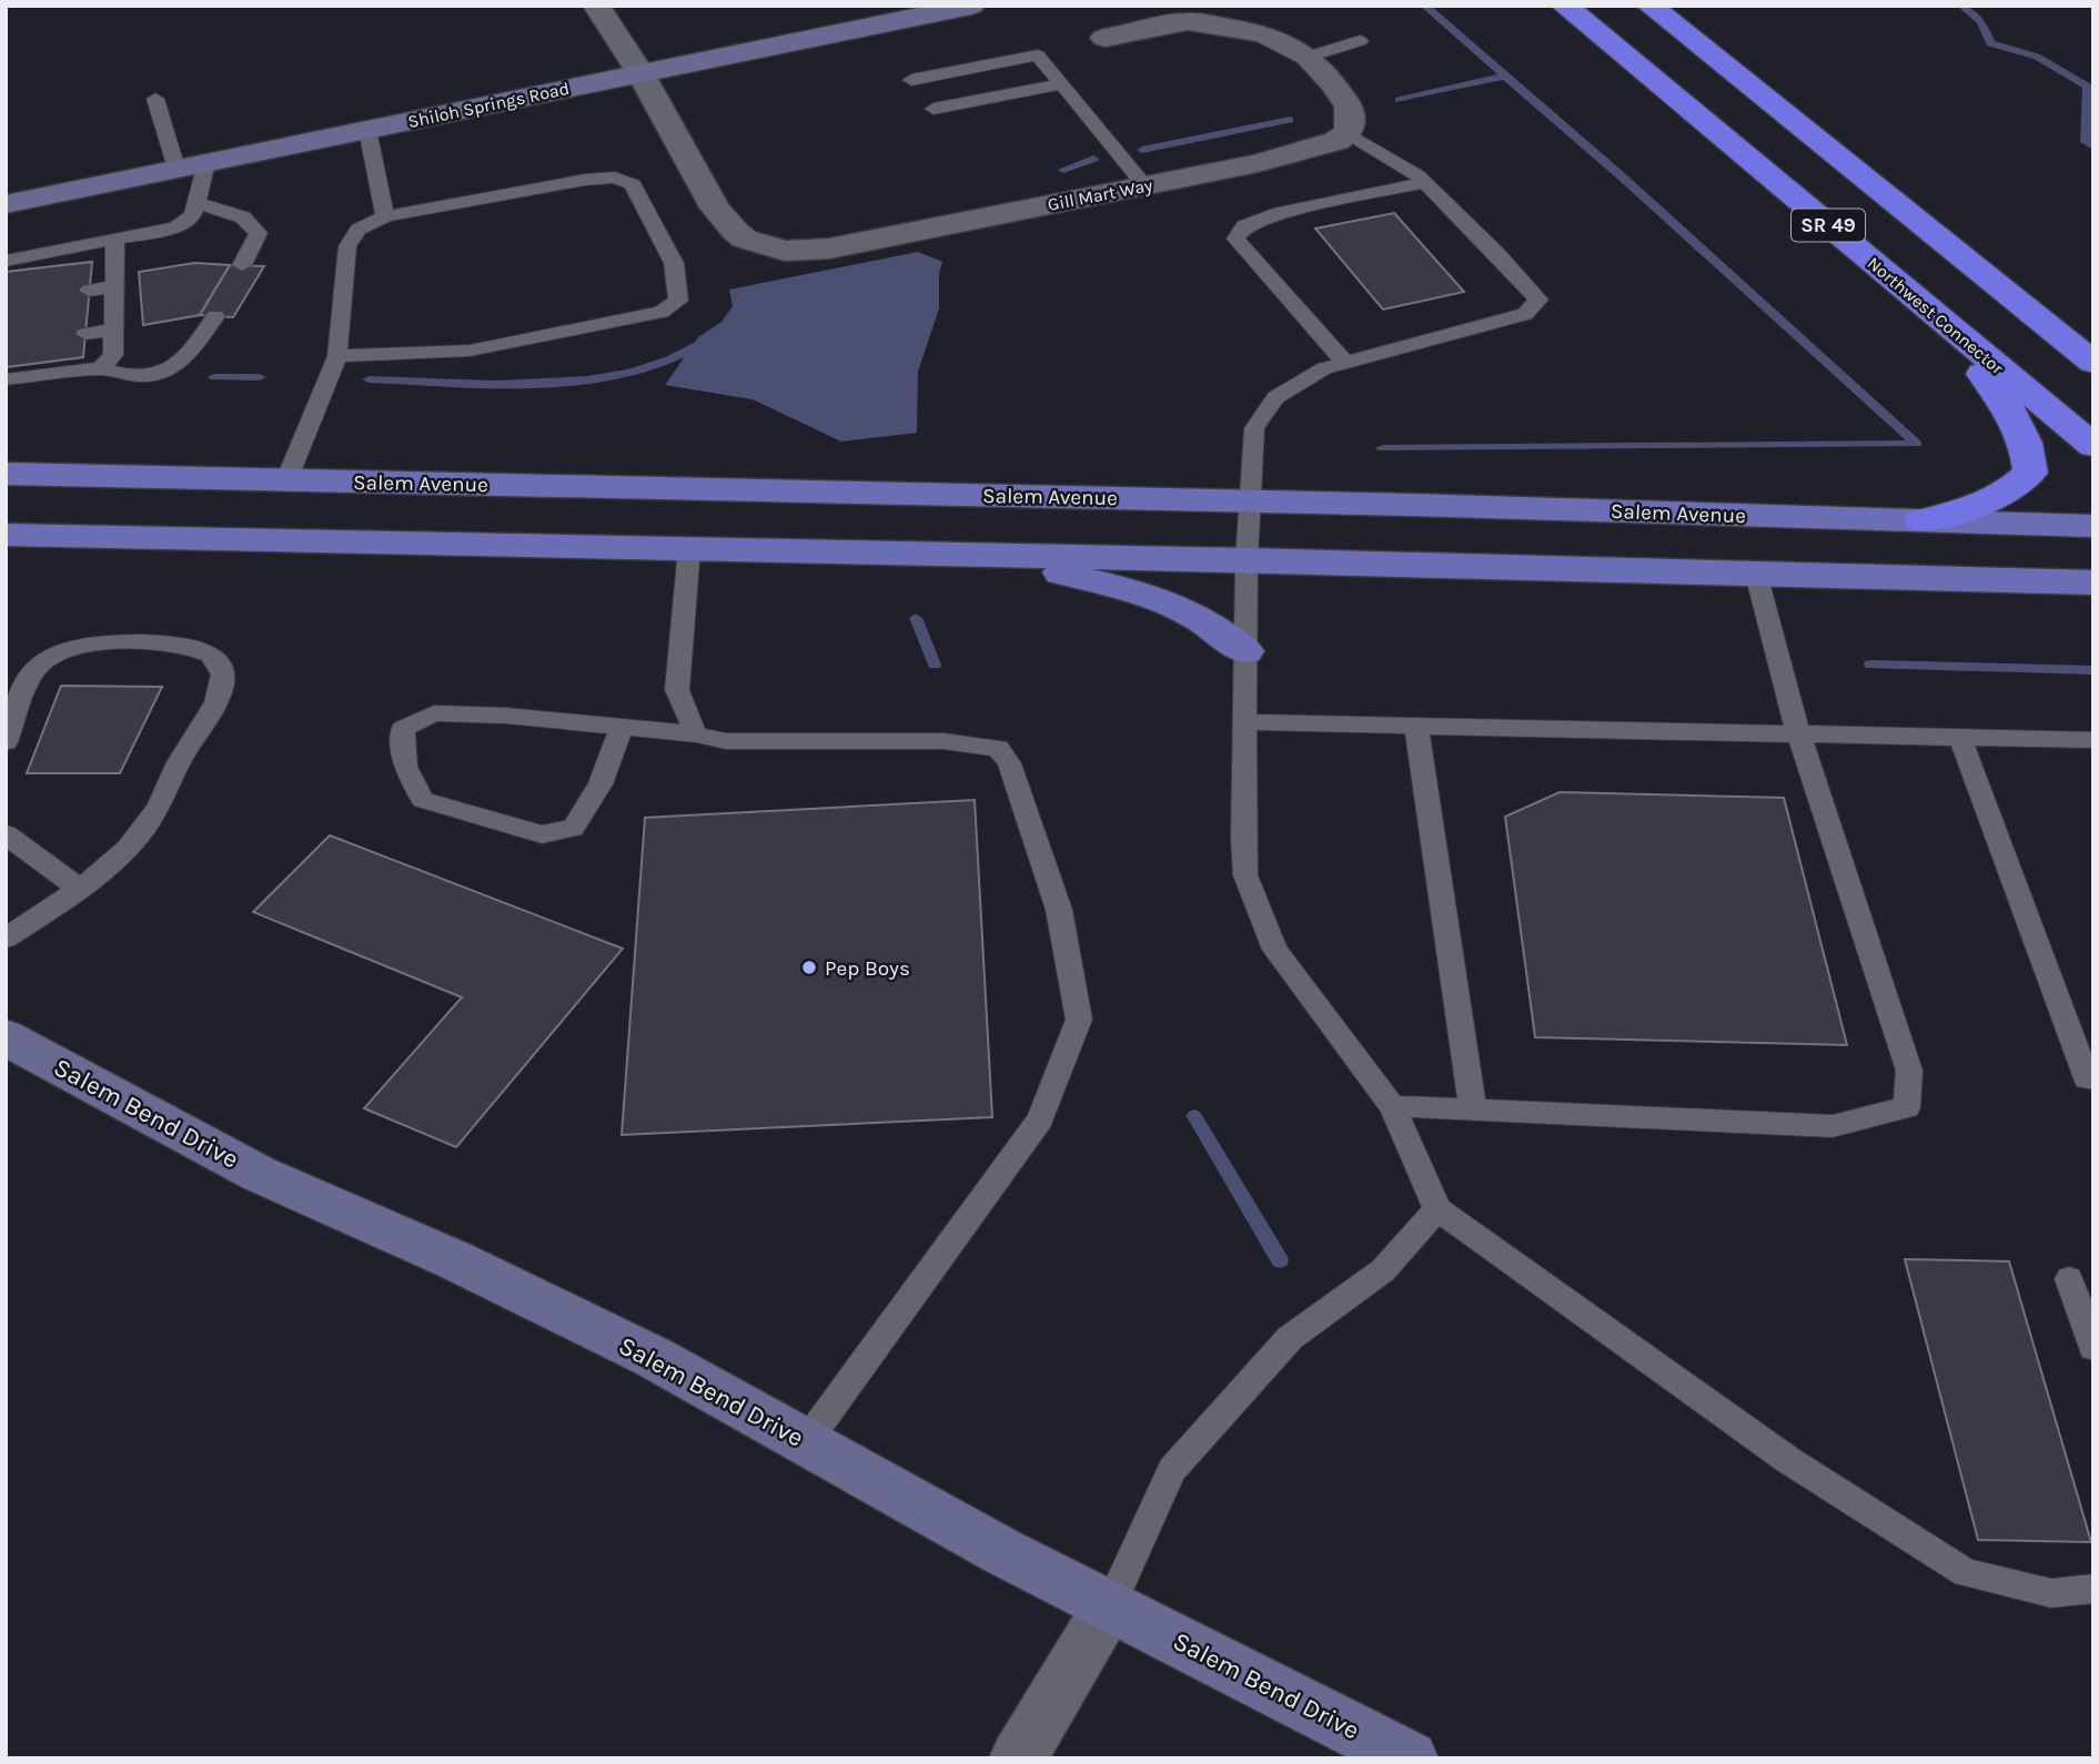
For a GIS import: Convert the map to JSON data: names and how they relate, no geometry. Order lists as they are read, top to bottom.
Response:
{
  "streets": {
    "highway": ["SR 49", "Northwest Connector"],
    "main road": ["Salem Avenue"],
    "street": ["Shiloh Springs Road", "Gill Mart Way", "Salem Bend Drive"]
  },
  "crossings": [
    ["Shiloh Springs Road", "Gill Mart Way"]
  ],
  "places": ["Pep Boys"]
}
